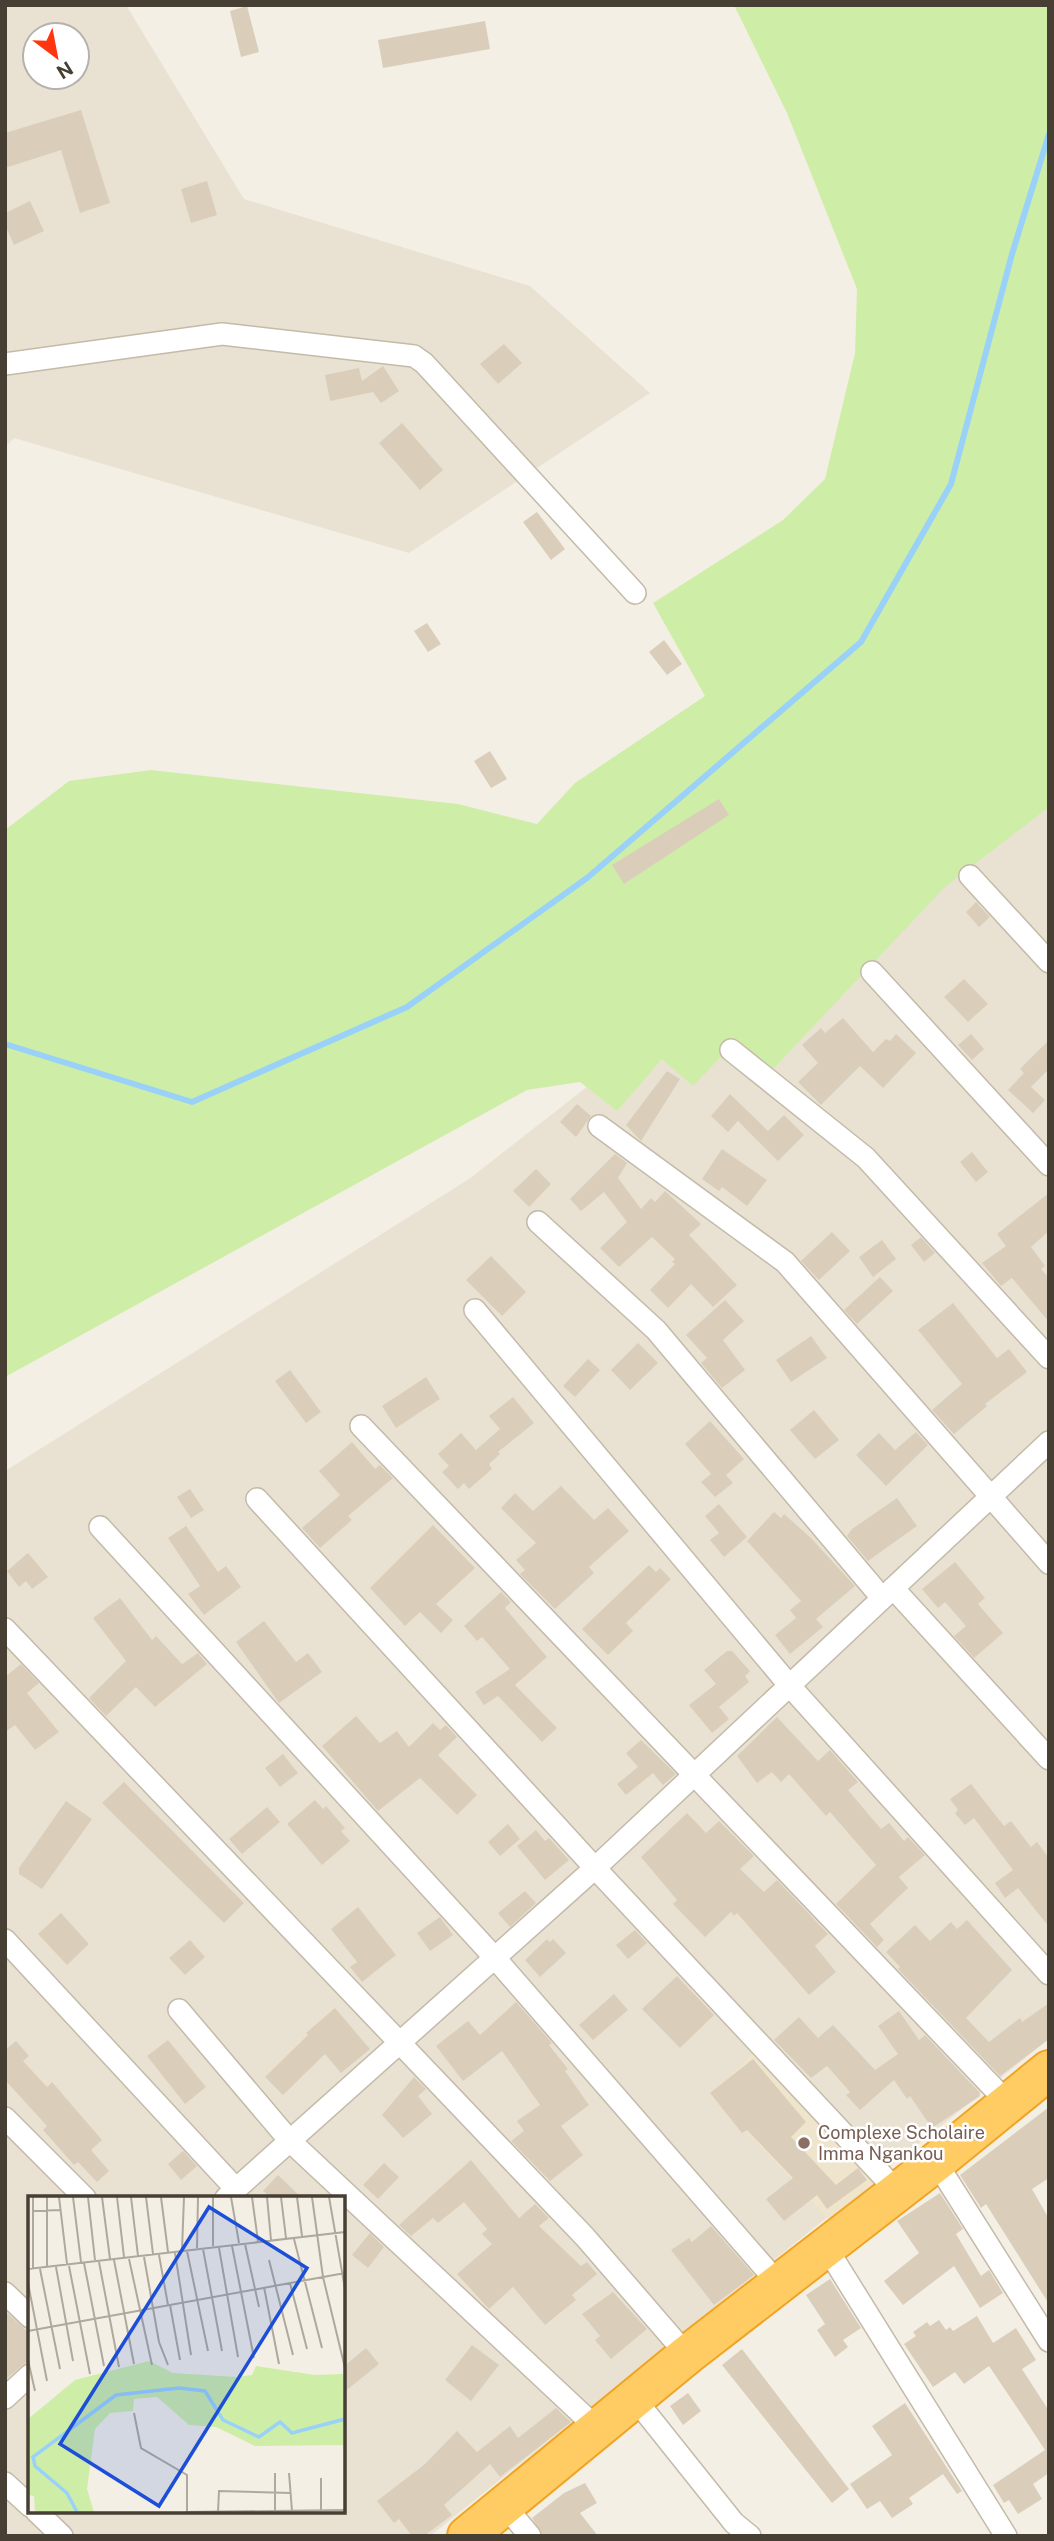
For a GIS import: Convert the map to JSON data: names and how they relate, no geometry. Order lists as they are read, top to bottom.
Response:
{
  "places": ["Complexe Scholaire Imma Ngankou"],
  "north": "bottom right"
}
